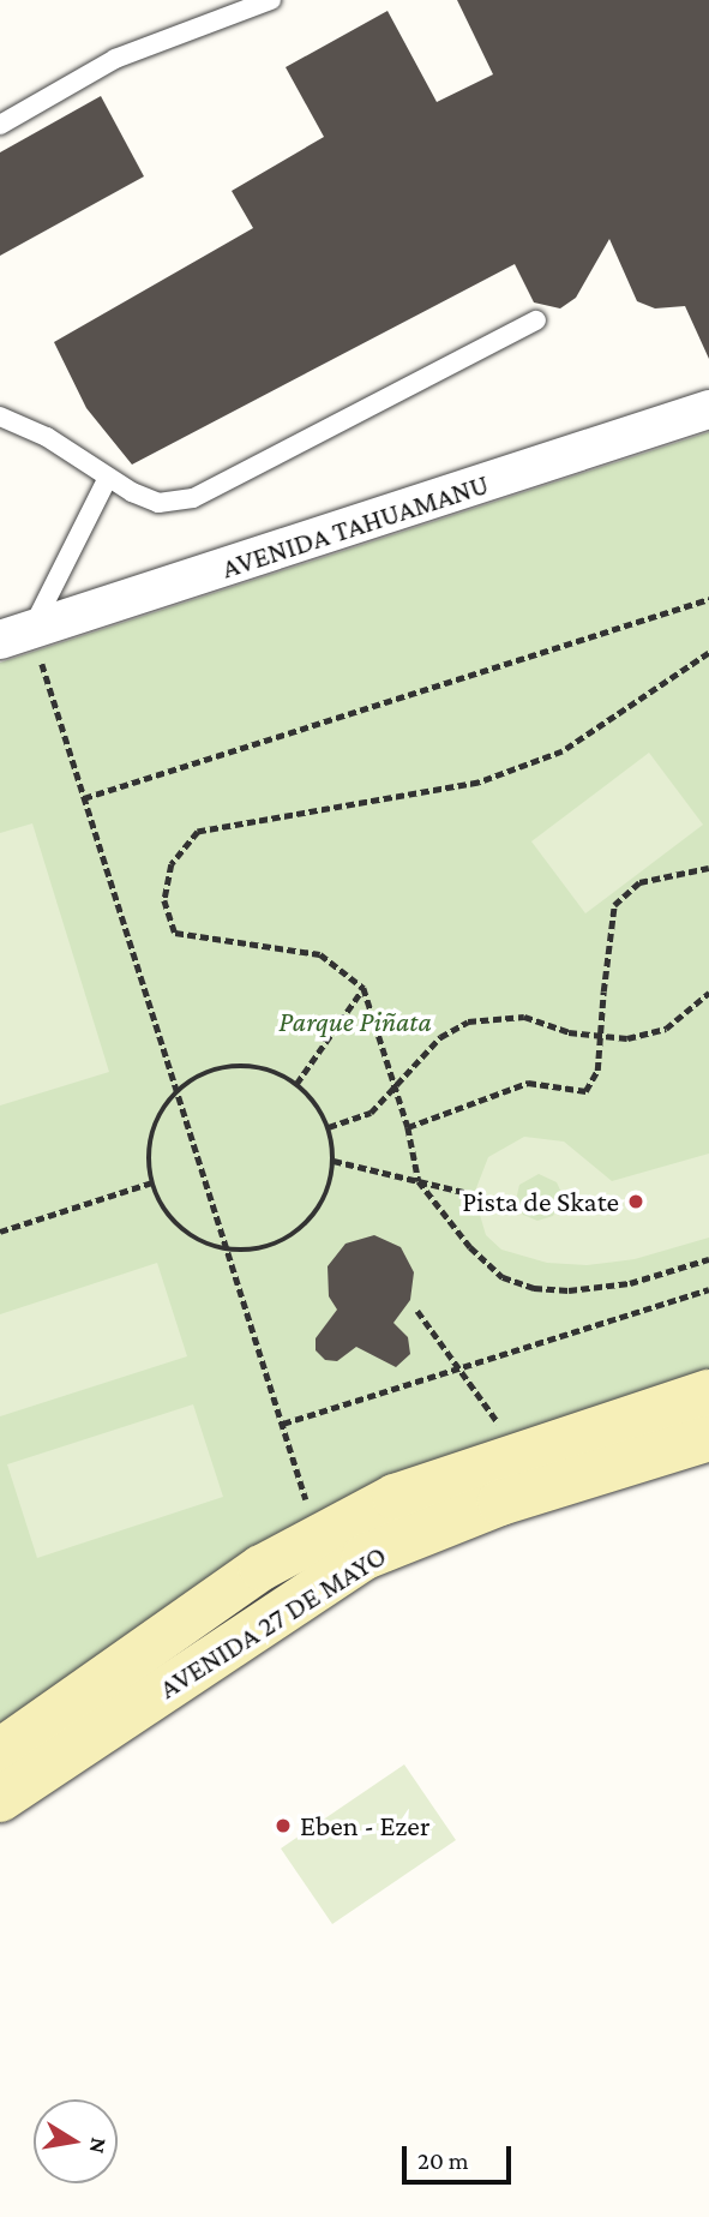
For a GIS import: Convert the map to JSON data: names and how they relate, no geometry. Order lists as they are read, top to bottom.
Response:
{
  "streets": {
    "main road": ["AVENIDA 27 DE MAYO"],
    "street": ["AVENIDA TAHUAMANU"]
  },
  "parks": ["Parque Piñata"],
  "places": ["Pista de Skate", "Eben - Ezer"],
  "scale_bar": "20 m",
  "north": "right"
}
